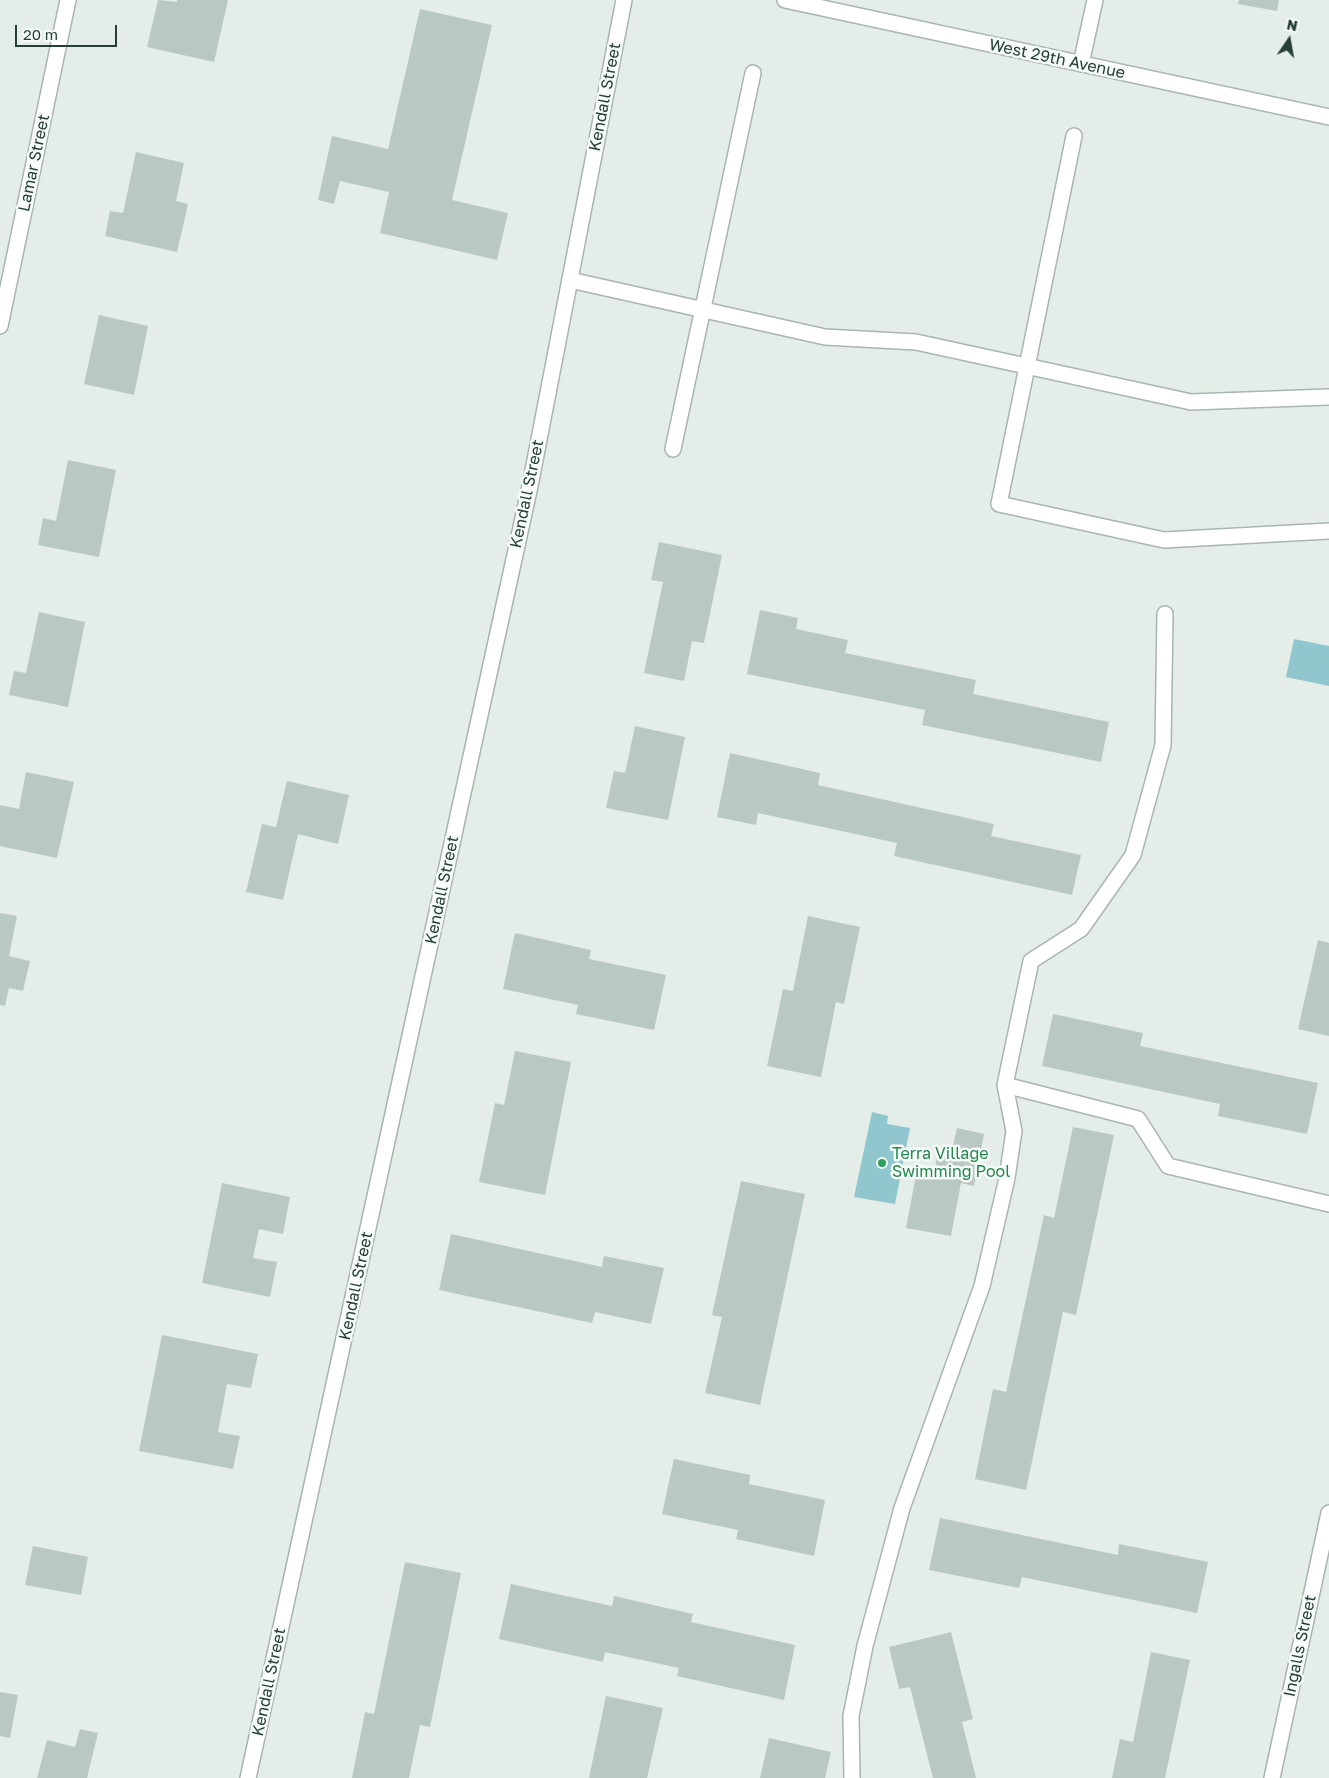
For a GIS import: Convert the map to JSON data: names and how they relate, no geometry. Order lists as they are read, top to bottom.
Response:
{
  "streets": {
    "street": [
      "West 29th Avenue",
      "Kendall Street",
      "Lamar Street",
      "Ingalls Street"
    ]
  },
  "places": ["Terra Village Swimming Pool"],
  "scale_bar": "20 m",
  "north": "top"
}
